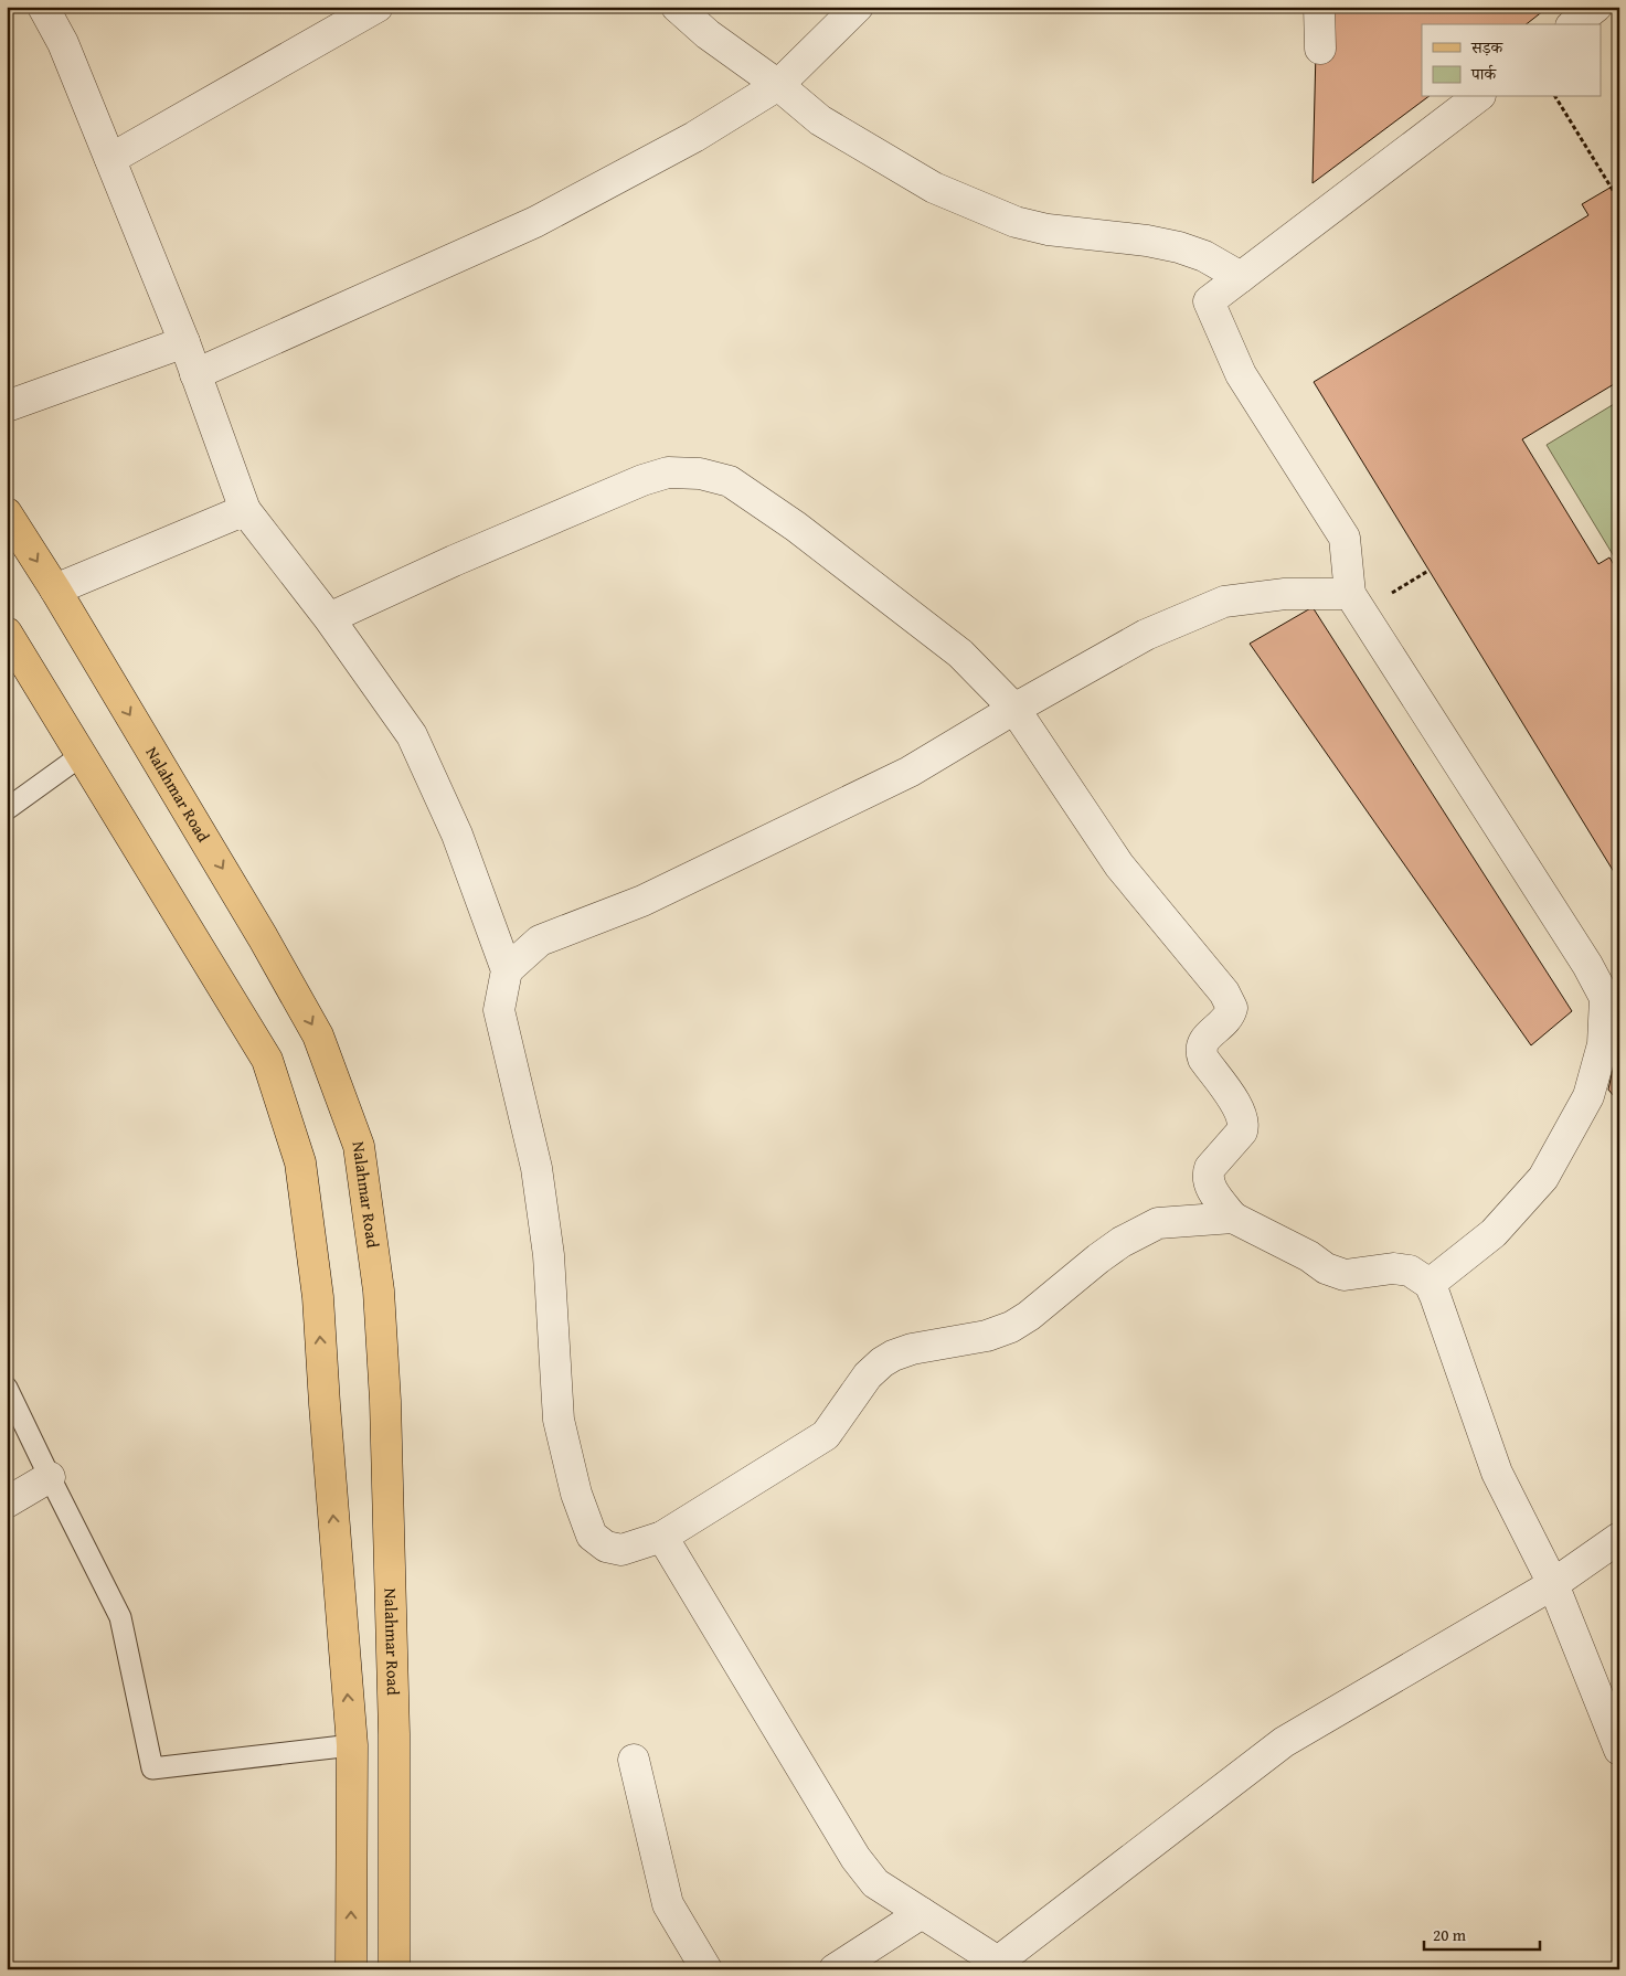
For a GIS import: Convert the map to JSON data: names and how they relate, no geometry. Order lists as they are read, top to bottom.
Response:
{
  "streets": {
    "main road": ["Nalahmar Road"]
  },
  "legend": ["सड़क", "पार्क"],
  "scale_bar": "20 m"
}
